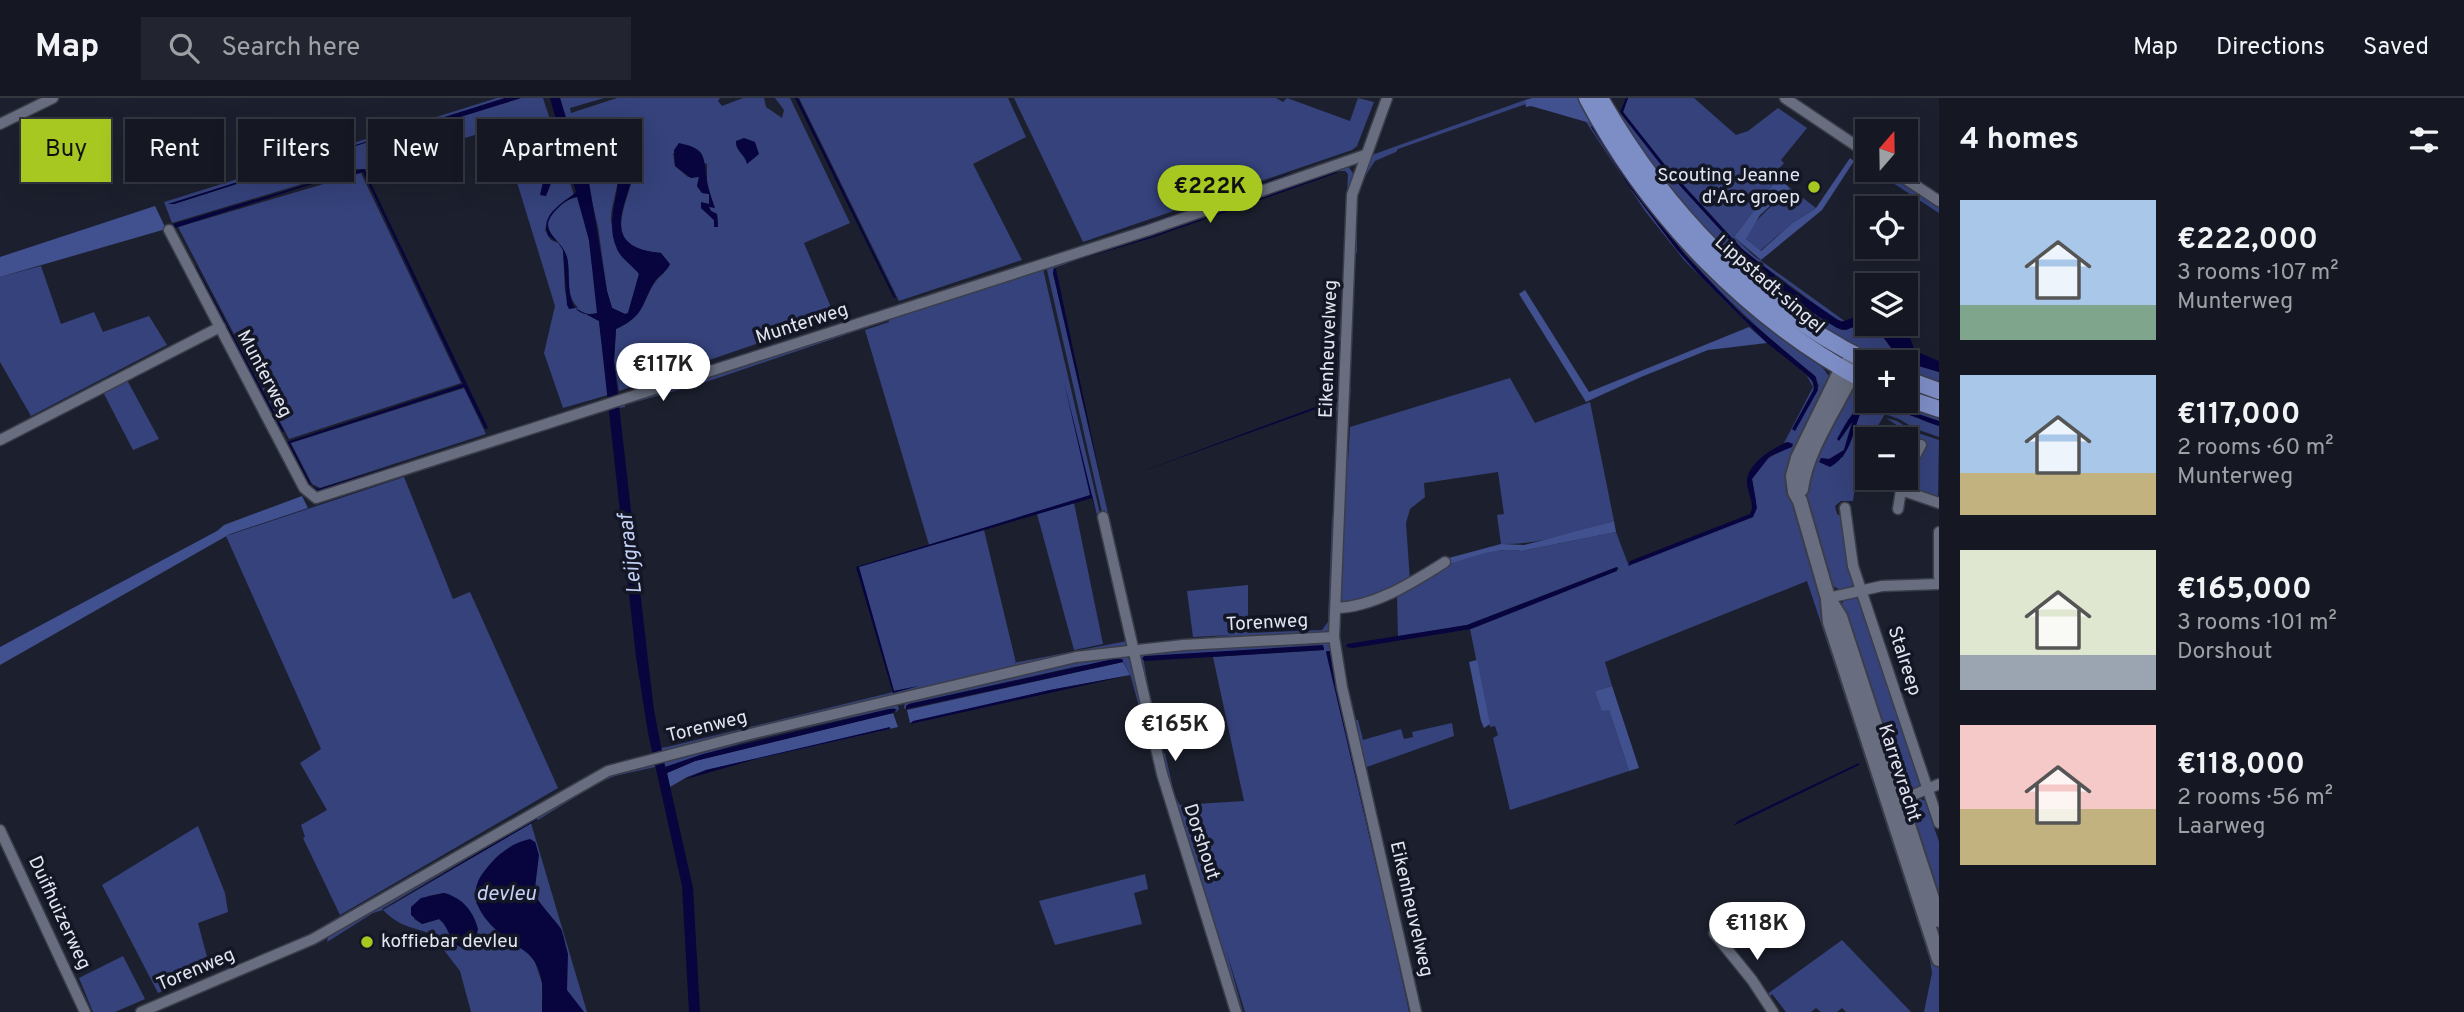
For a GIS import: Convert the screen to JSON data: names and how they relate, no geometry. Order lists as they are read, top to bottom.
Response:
{
  "streets": {
    "main road": ["Lippstadt-singel"],
    "street": [
      "Munterweg",
      "Eikenheuvelweg",
      "Torenweg",
      "Stalreep",
      "Karrevracht",
      "Dorshout",
      "Duifhuizerweg"
    ]
  },
  "crossings": [
    ["Lippstadt-singel", "Karrevracht"],
    ["Munterweg", "Eikenheuvelweg"],
    ["Eikenheuvelweg", "Torenweg"],
    ["Torenweg", "Dorshout"]
  ],
  "water": ["Leijgraaf", "devleu"],
  "places": ["Scouting Jeanne d'Arc groep", "koffiebar devleu"],
  "north": "top",
  "page": {
    "header": "Map",
    "search": "Search here",
    "nav": ["Map", "Directions", "Saved"],
    "heading": "4 homes",
    "map_buttons": ["+", "−"],
    "chip": [
      "Buy",
      "Rent",
      "Filters",
      "New",
      "Apartment"
    ],
    "price": [
      "€222K",
      "€117K",
      "€165K",
      "€118K"
    ],
    "list": [
      {
        "name": "€222,000",
        "note": "3 rooms · 107 m² · Munterweg"
      },
      {
        "name": "€117,000",
        "note": "2 rooms · 60 m² · Munterweg"
      },
      {
        "name": "€165,000",
        "note": "3 rooms · 101 m² · Dorshout"
      },
      {
        "name": "€118,000",
        "note": "2 rooms · 56 m² · Laarweg"
      }
    ]
  }
}
